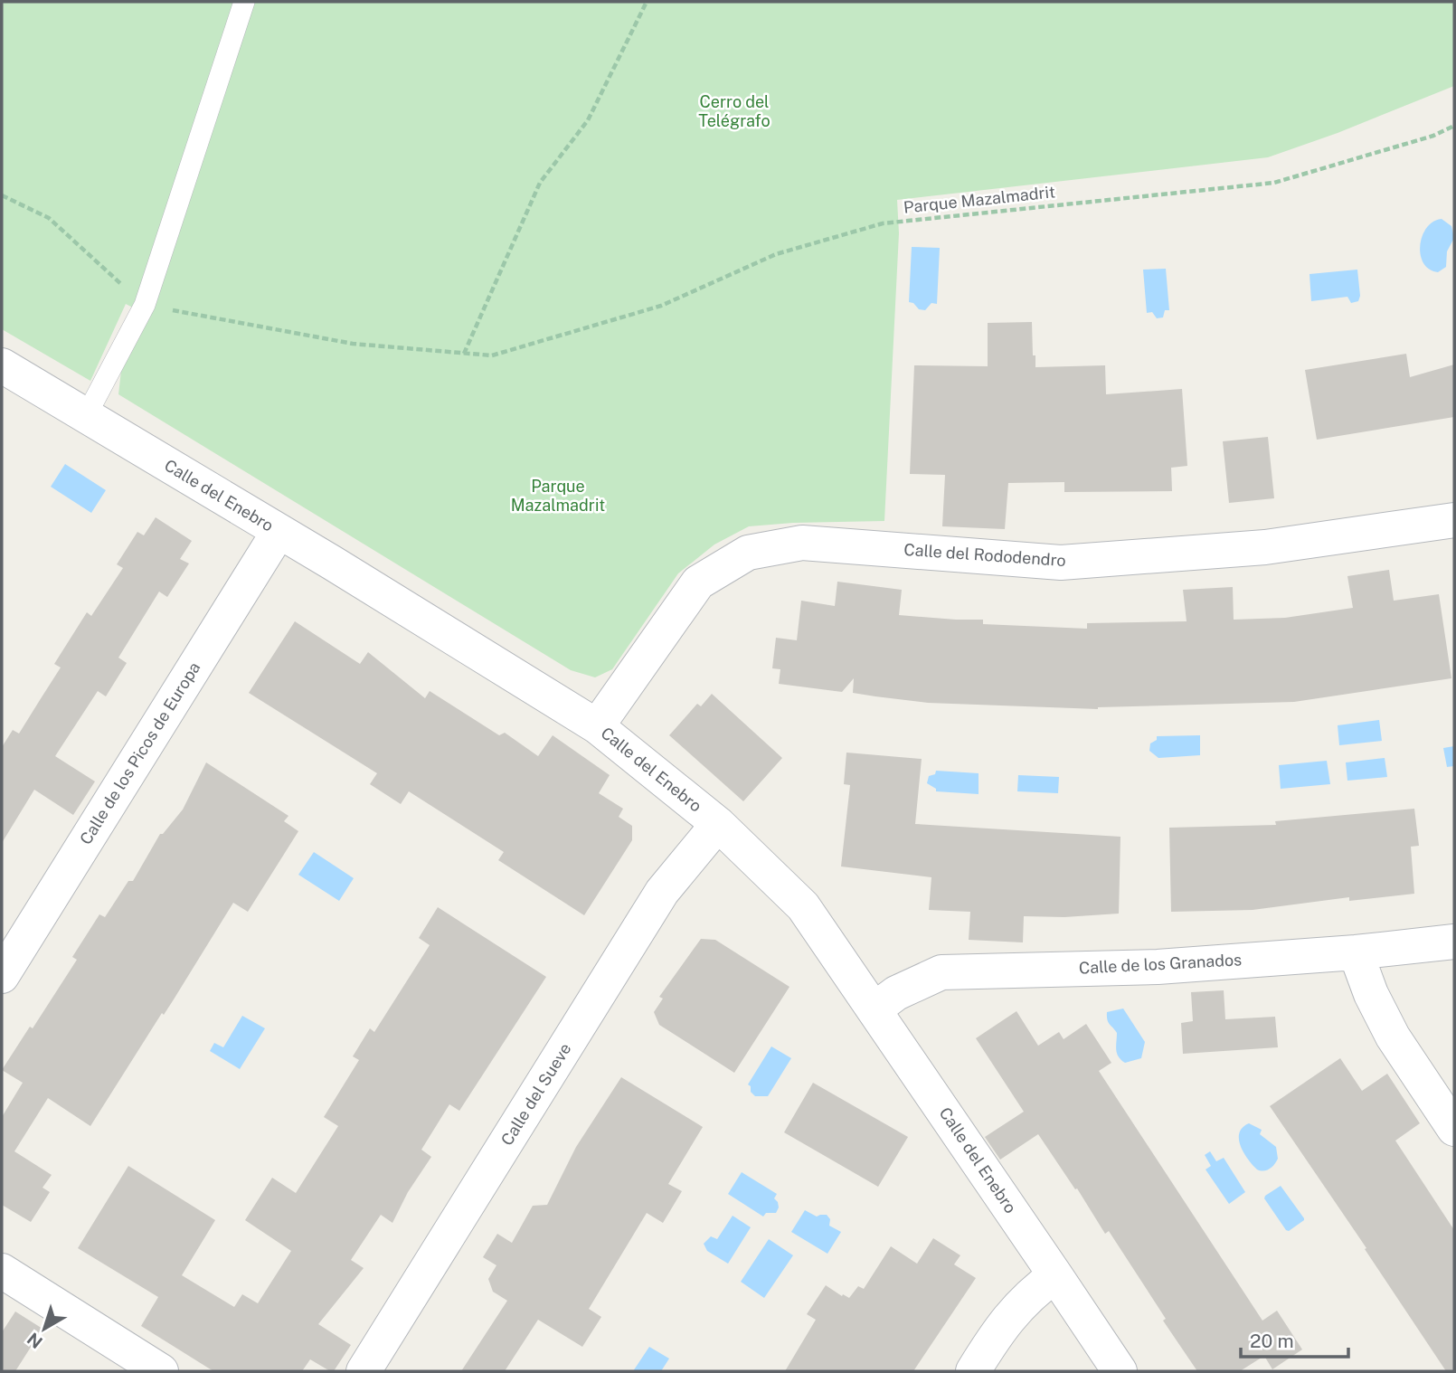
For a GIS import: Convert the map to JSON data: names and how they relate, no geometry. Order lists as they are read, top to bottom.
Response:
{
  "streets": {
    "street": [
      "Calle del Enebro",
      "Calle del Rododendro",
      "Calle de los Picos de Europa",
      "Calle de los Granados",
      "Calle del Sueve"
    ],
    "path": ["Parque Mazalmadrit"]
  },
  "crossings": [
    ["Calle del Enebro", "Calle del Rododendro"],
    ["Calle del Enebro", "Calle de los Picos de Europa"],
    ["Calle del Enebro", "Calle de los Granados"],
    ["Calle del Enebro", "Calle del Sueve"]
  ],
  "parks": ["Cerro del Telégrafo", "Parque Mazalmadrit"],
  "scale_bar": "20 m",
  "north": "bottom left"
}
